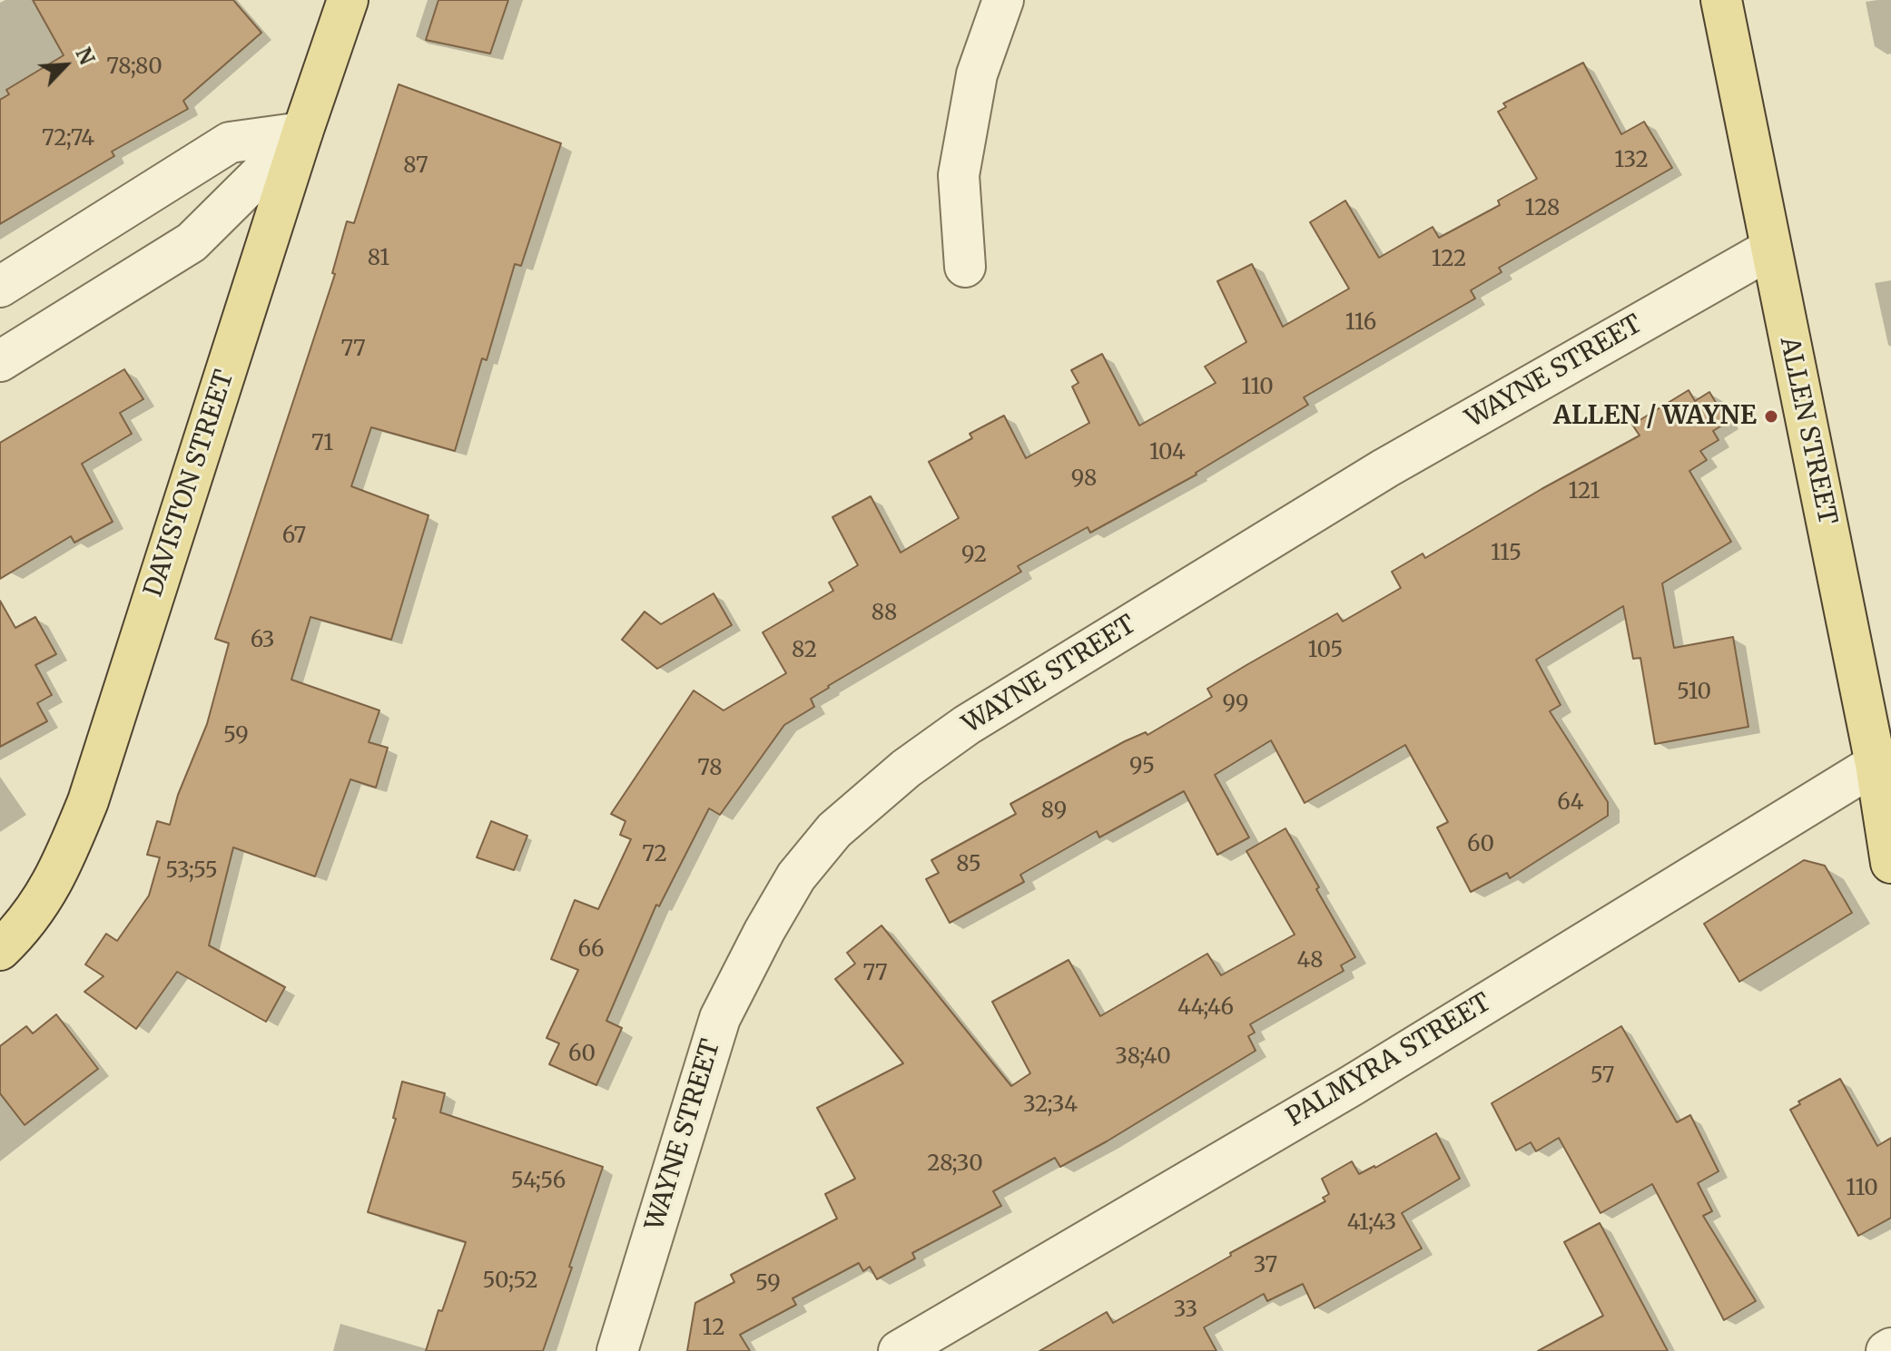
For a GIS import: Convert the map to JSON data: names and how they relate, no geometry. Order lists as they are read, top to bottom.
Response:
{
  "streets": {
    "main road": ["ALLEN STREET", "DAVISTON STREET"],
    "street": ["WAYNE STREET", "PALMYRA STREET"]
  },
  "crossings": [
    ["WAYNE STREET", "ALLEN STREET"],
    ["ALLEN STREET", "PALMYRA STREET"]
  ],
  "places": ["ALLEN / WAYNE"],
  "house_numbers": [
    "78;80",
    "72;74",
    "132",
    "87",
    "128",
    "81",
    "122",
    "116",
    "77",
    "110",
    "71",
    "104",
    "98",
    "121",
    "67",
    "115",
    "92",
    "88",
    "63",
    "82",
    "105",
    "510",
    "99",
    "59",
    "95",
    "78",
    "64",
    "89",
    "60",
    "72",
    "85",
    "53;55",
    "66",
    "48",
    "77",
    "44;46",
    "60",
    "38;40",
    "57",
    "32;34",
    "28;30",
    "54;56",
    "110",
    "41;43",
    "37",
    "50;52",
    "59",
    "33",
    "12"
  ],
  "north": "top right"
}
